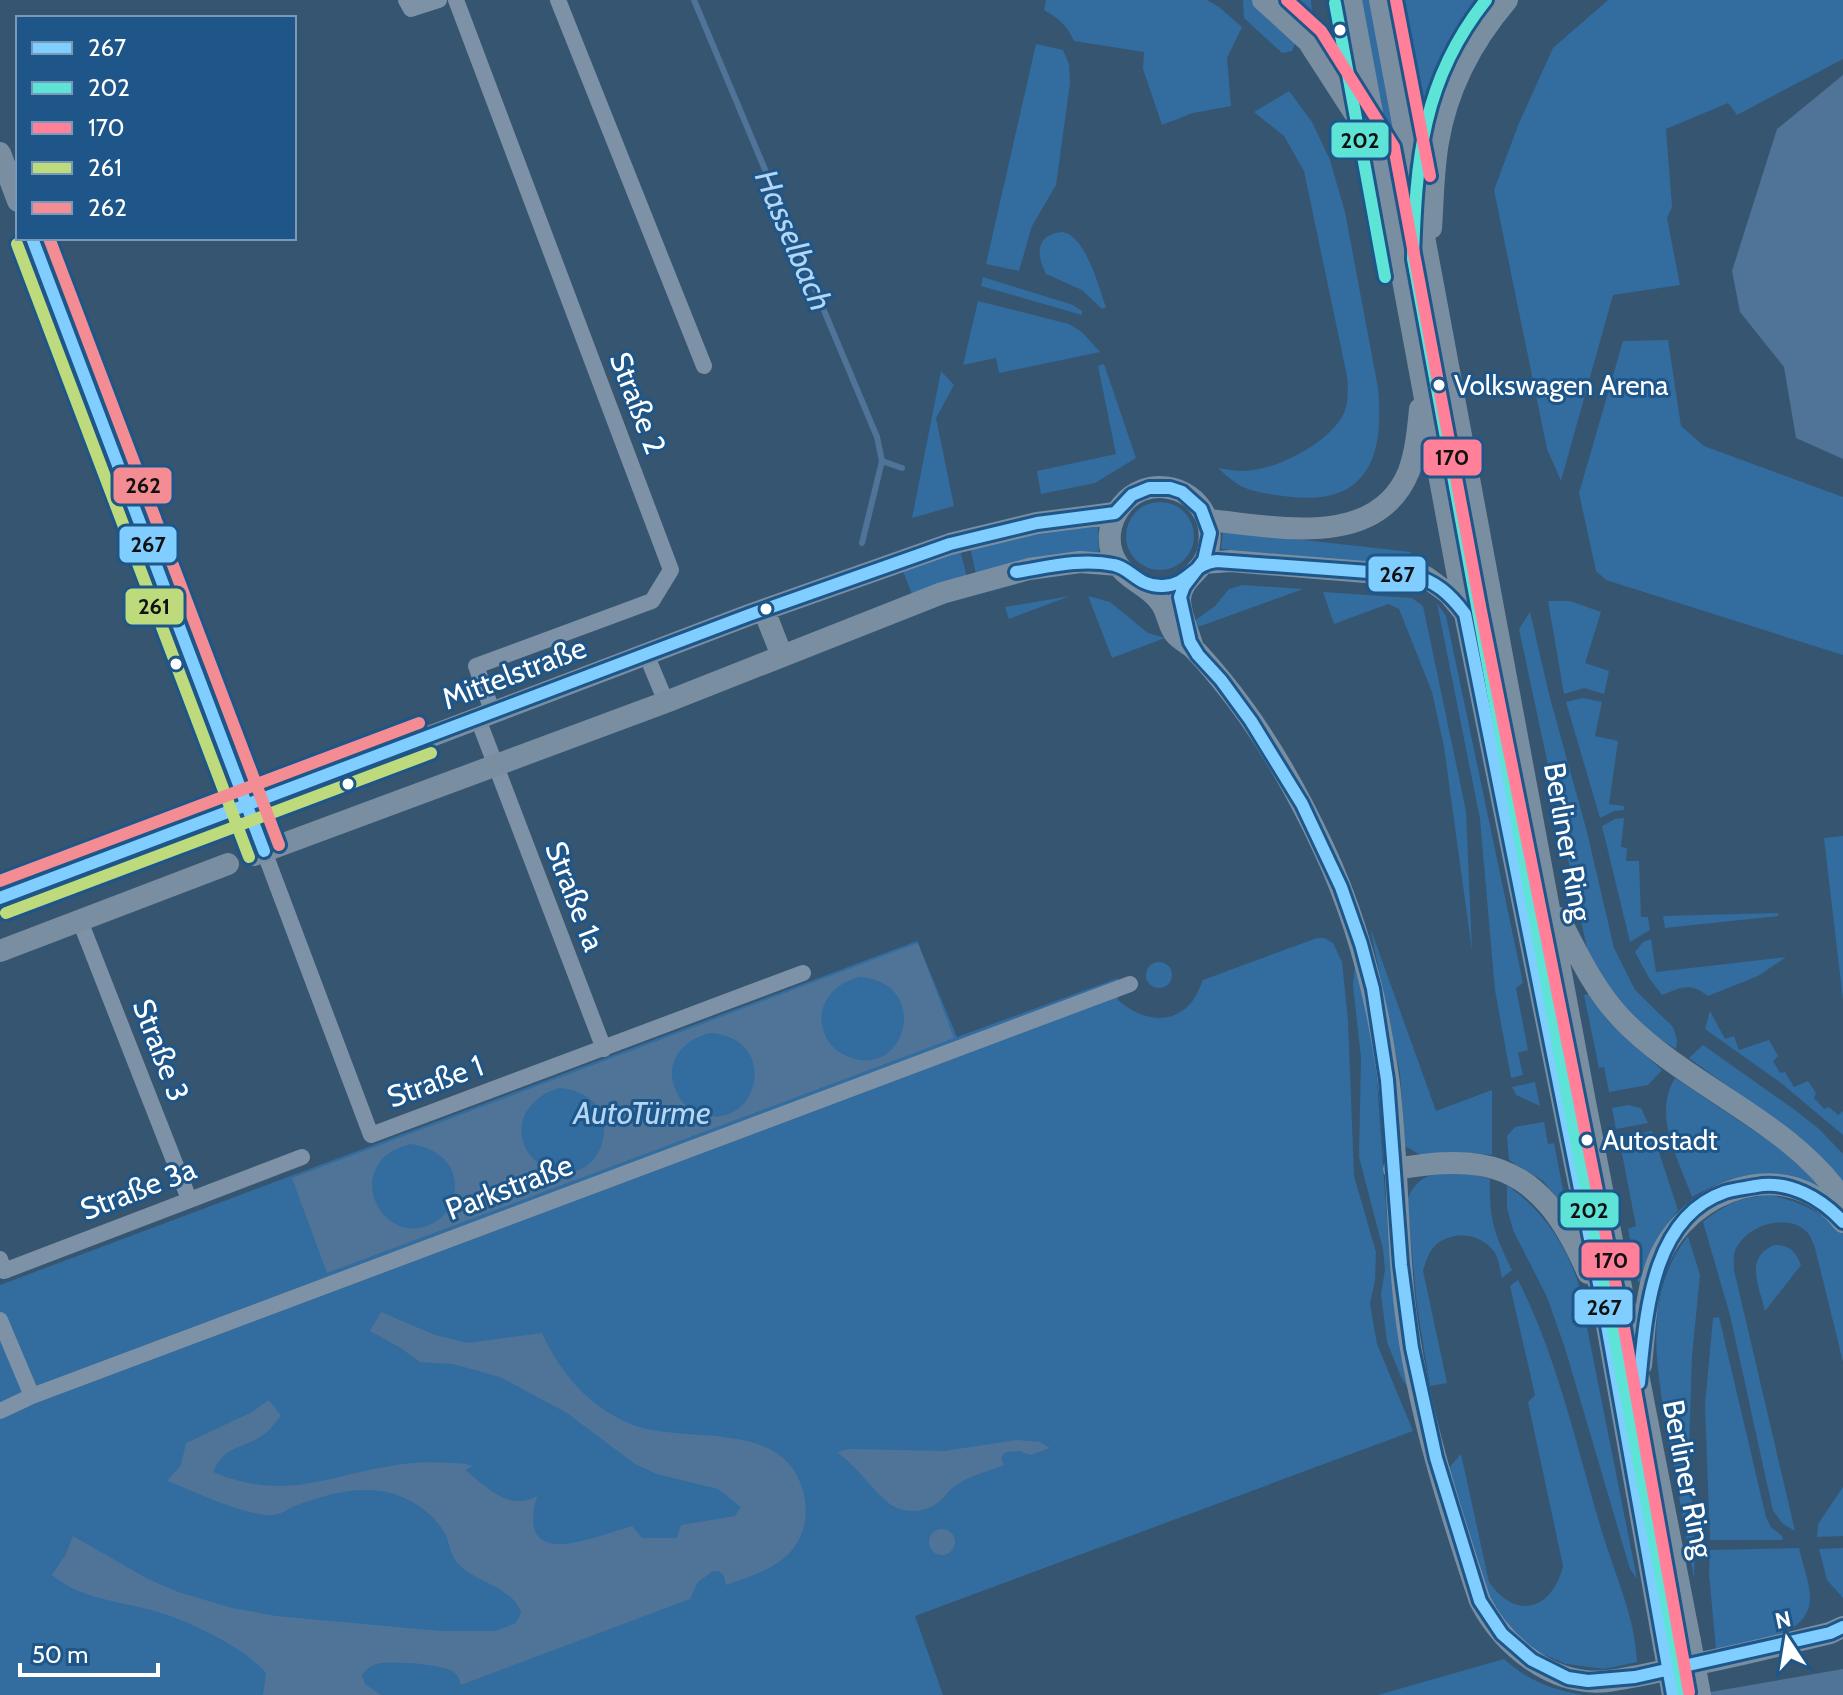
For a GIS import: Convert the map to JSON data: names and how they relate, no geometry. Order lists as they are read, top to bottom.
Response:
{
  "streets": {
    "main road": ["Mittelstraße", "Berliner Ring"],
    "street": [
      "Straße 2",
      "Straße 1a",
      "Straße 3",
      "Straße 1",
      "Parkstraße",
      "Straße 3a"
    ]
  },
  "crossings": [
    ["Straße 2", "Mittelstraße"],
    ["Straße 2", "Straße 1a"],
    ["Mittelstraße", "Straße 1a"],
    ["Straße 1a", "Straße 1"],
    ["Straße 3", "Straße 3a"]
  ],
  "water": ["Hasselbach", "AutoTürme"],
  "places": ["Volkswagen Arena", "Autostadt"],
  "lines": [
    "transit line 202",
    "transit line 170",
    "transit line 267",
    "transit line 262",
    "transit line 261"
  ],
  "legend": [
    "267",
    "202",
    "170",
    "261",
    "262"
  ],
  "scale_bar": "50 m",
  "north": "top"
}
